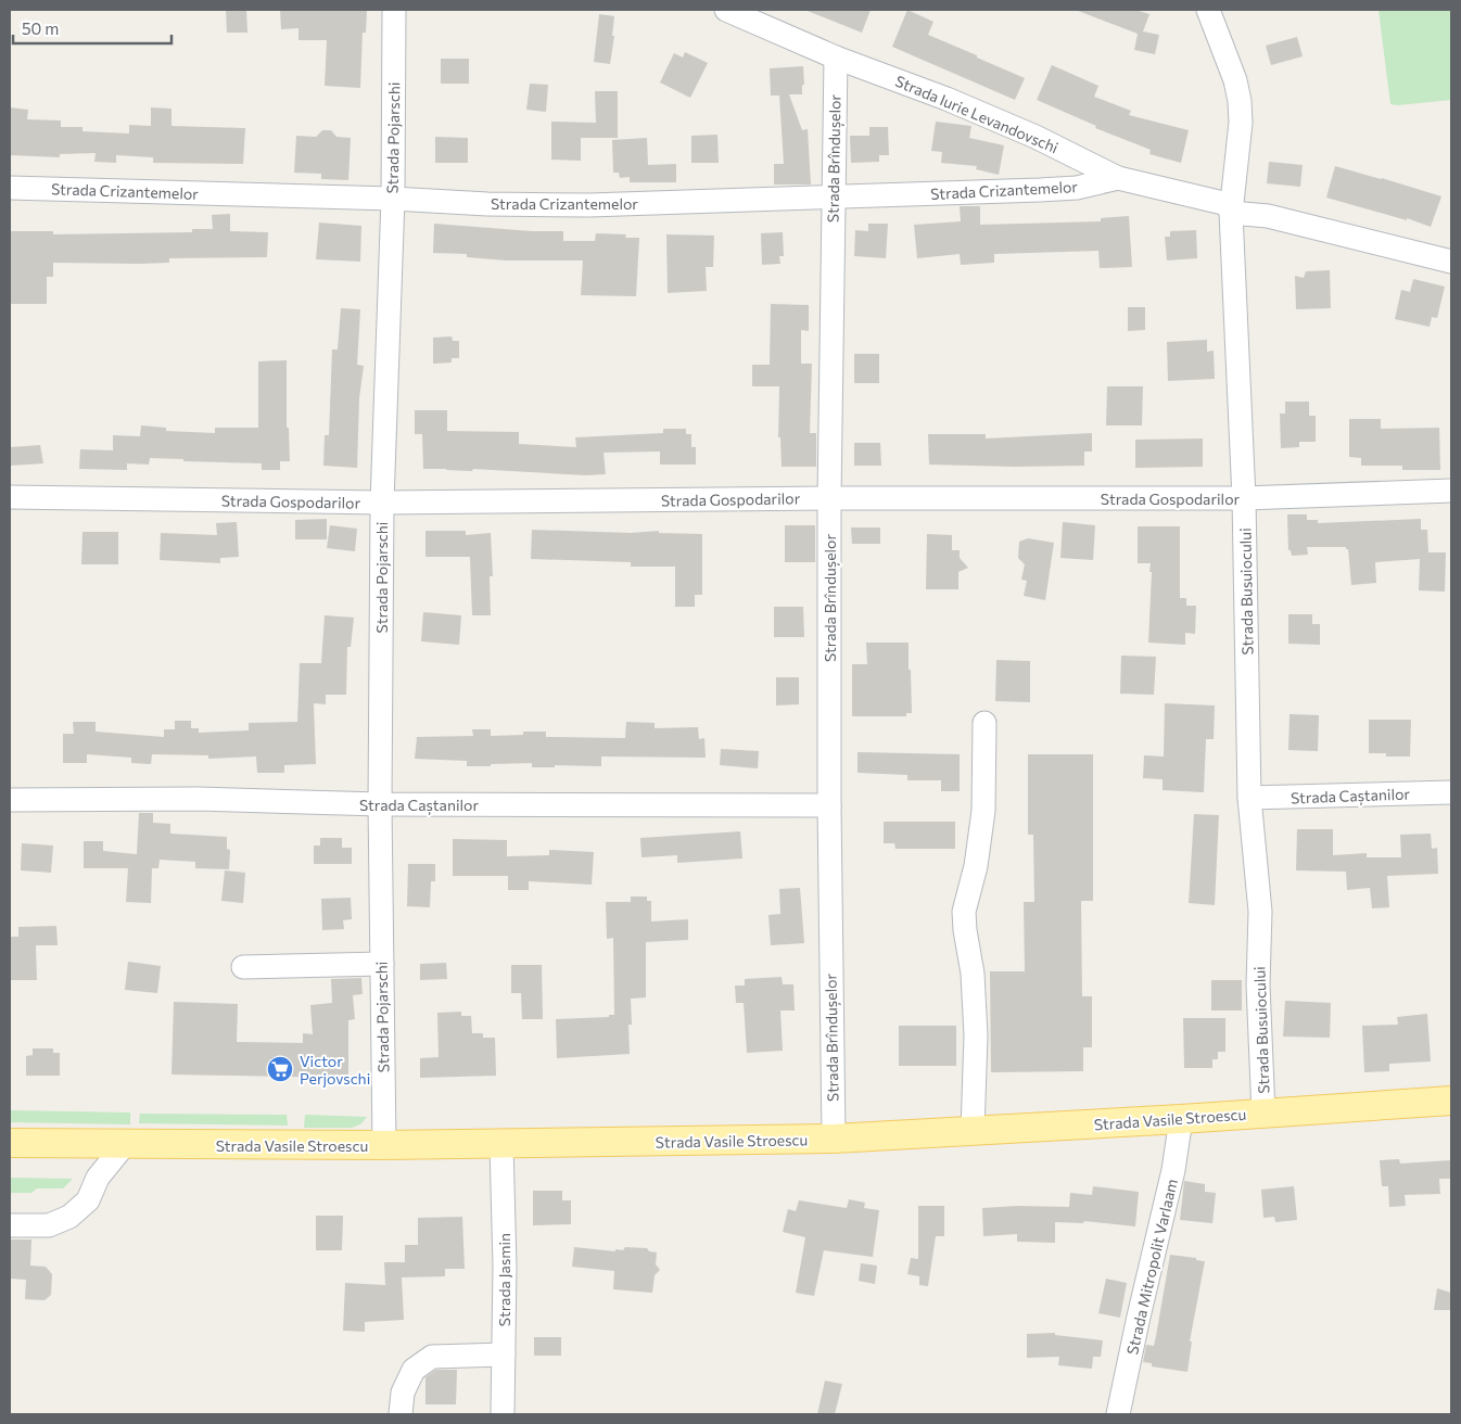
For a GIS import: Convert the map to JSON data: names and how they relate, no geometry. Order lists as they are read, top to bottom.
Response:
{
  "streets": {
    "main road": ["Strada Vasile Stroescu"],
    "street": [
      "Strada Iurie Levandovschi",
      "Strada Pojarschi",
      "Strada Brîndușelor",
      "Strada Crizantemelor",
      "Strada Gospodarilor",
      "Strada Busuiocului",
      "Strada Caștanilor",
      "Strada Mitropolit Varlaam",
      "Strada Jasmin"
    ]
  },
  "crossings": [
    ["Strada Iurie Levandovschi", "Strada Brîndușelor"],
    ["Strada Iurie Levandovschi", "Strada Crizantemelor"],
    ["Strada Iurie Levandovschi", "Strada Busuiocului"],
    ["Strada Pojarschi", "Strada Crizantemelor"],
    ["Strada Pojarschi", "Strada Gospodarilor"],
    ["Strada Pojarschi", "Strada Caștanilor"],
    ["Strada Pojarschi", "Strada Vasile Stroescu"],
    ["Strada Brîndușelor", "Strada Crizantemelor"],
    ["Strada Brîndușelor", "Strada Gospodarilor"],
    ["Strada Brîndușelor", "Strada Caștanilor"],
    ["Strada Brîndușelor", "Strada Vasile Stroescu"],
    ["Strada Gospodarilor", "Strada Busuiocului"],
    ["Strada Busuiocului", "Strada Caștanilor"],
    ["Strada Busuiocului", "Strada Vasile Stroescu"],
    ["Strada Vasile Stroescu", "Strada Mitropolit Varlaam"],
    ["Strada Vasile Stroescu", "Strada Jasmin"]
  ],
  "places": {
    "supermarket": ["Victor Perjovschi"]
  },
  "scale_bar": "50 m"
}
